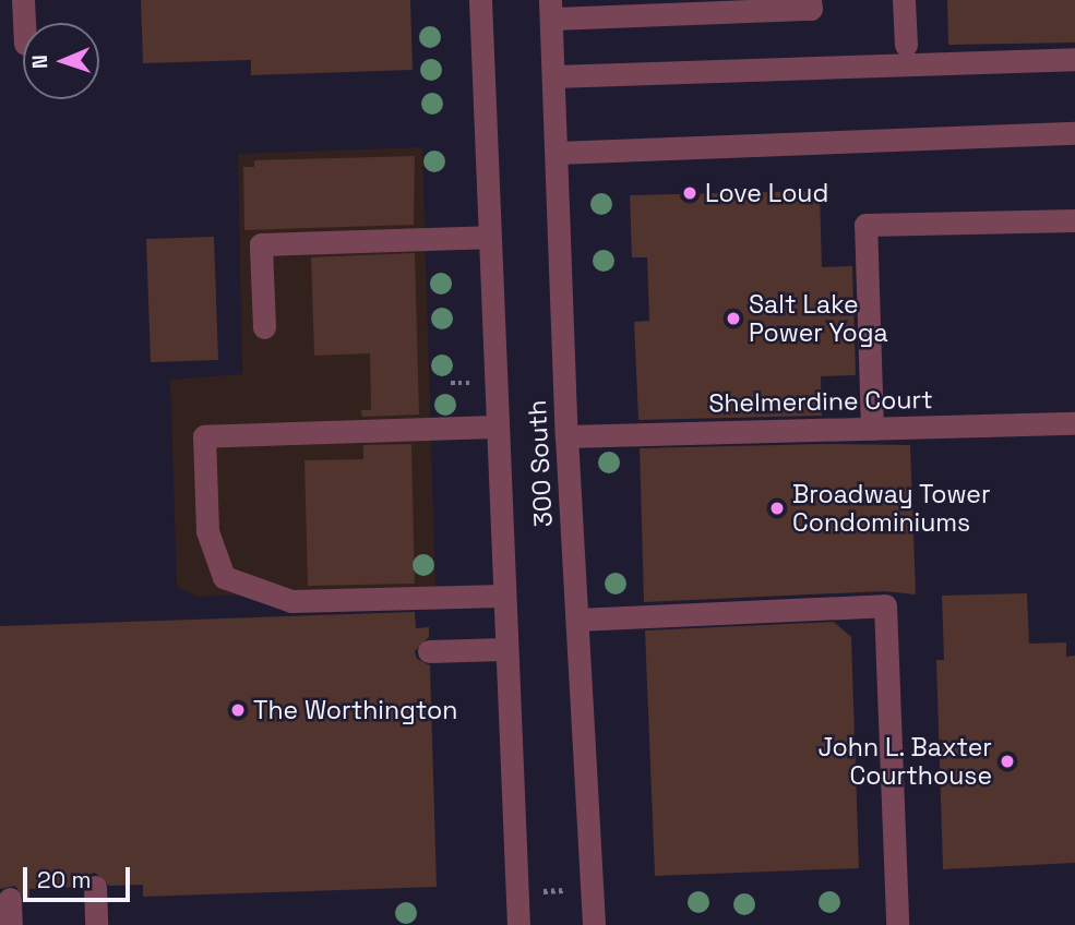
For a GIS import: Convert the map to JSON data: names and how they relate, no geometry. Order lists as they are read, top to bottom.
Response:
{
  "streets": {
    "street": ["Shelmerdine Court", "300 South"]
  },
  "crossings": [
    ["Shelmerdine Court", "300 South"]
  ],
  "places": [
    "Love Loud",
    "Salt Lake Power Yoga",
    "Broadway Tower Condominiums",
    "The Worthington",
    "John L. Baxter Courthouse"
  ],
  "scale_bar": "20 m",
  "north": "left"
}
